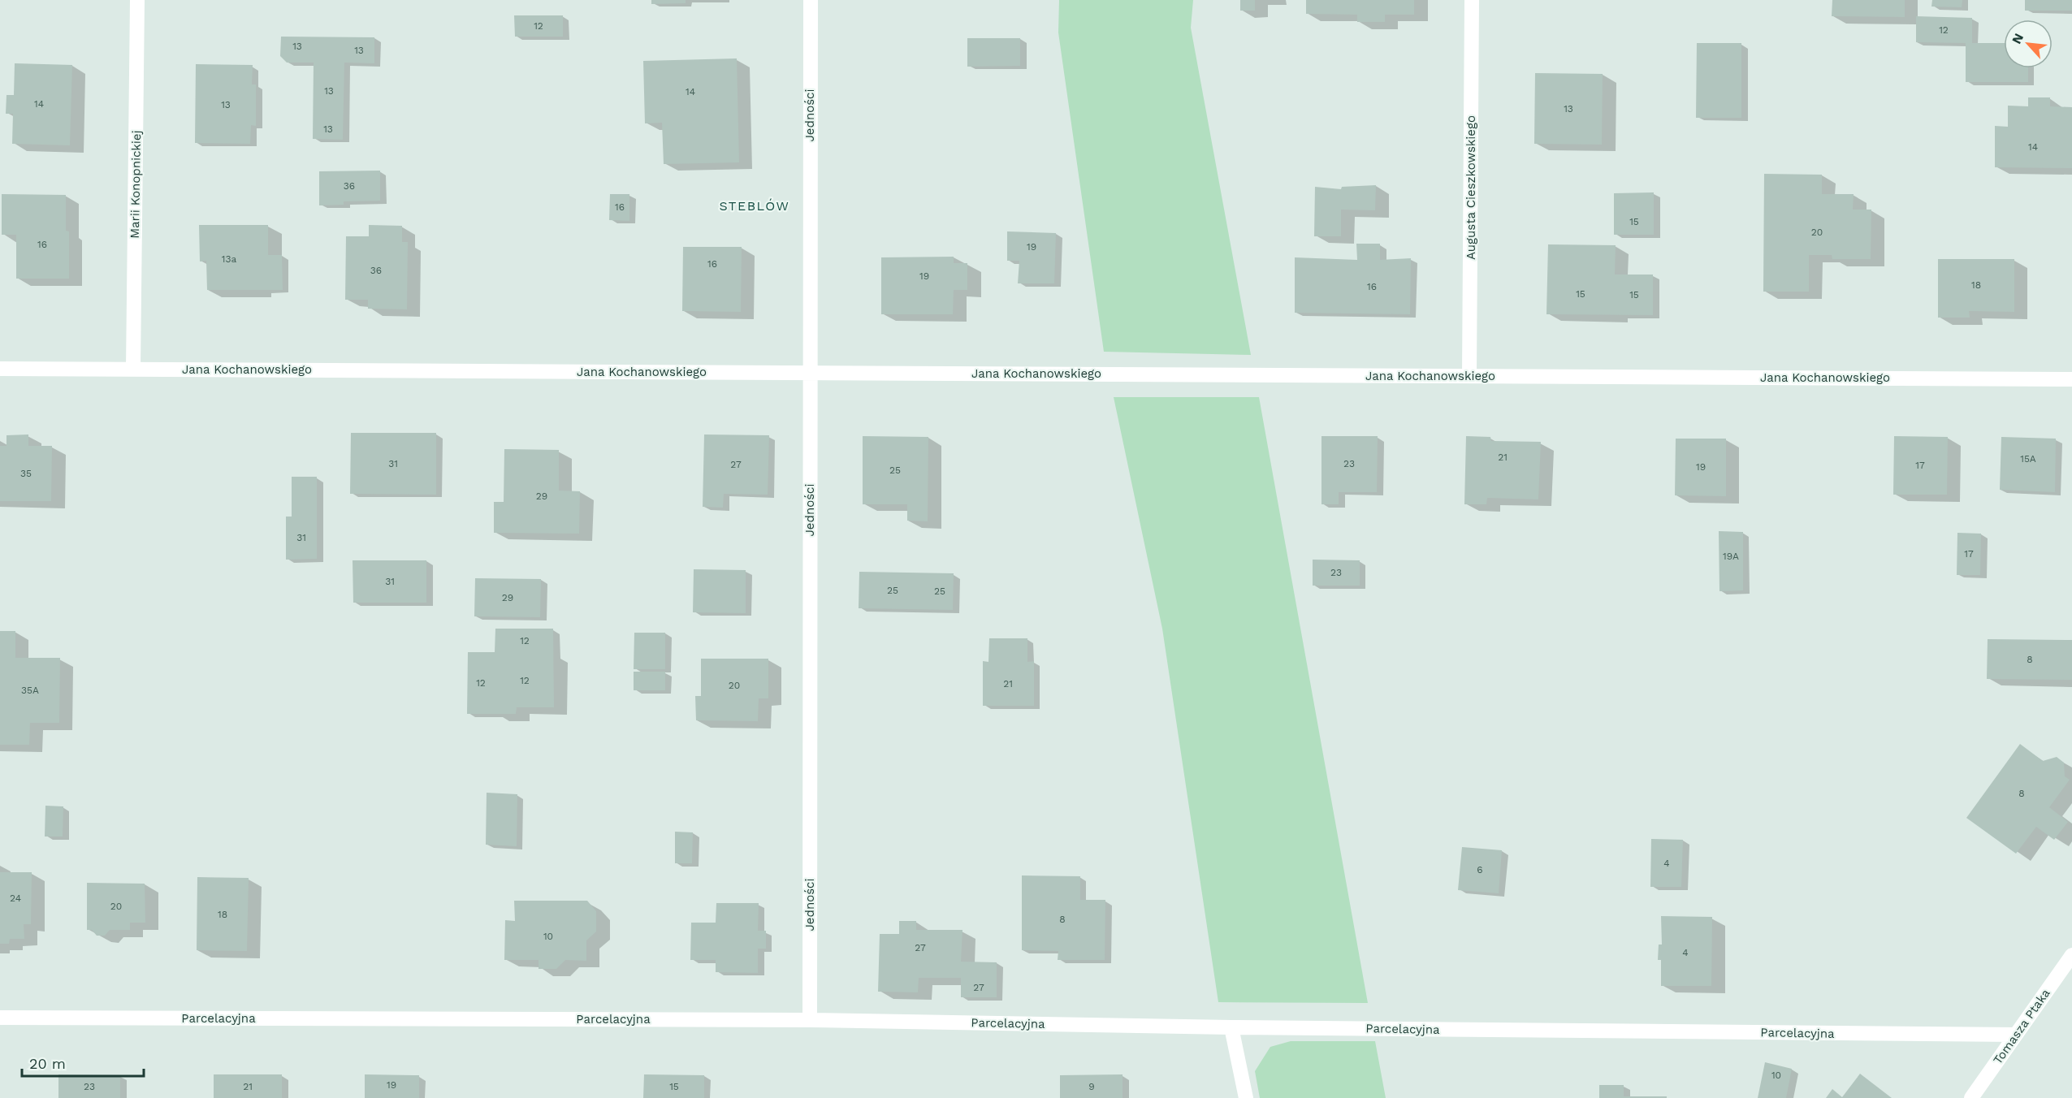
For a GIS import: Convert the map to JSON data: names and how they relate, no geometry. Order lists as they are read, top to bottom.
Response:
{
  "streets": {
    "street": [
      "Jedności",
      "Marii Konopnickiej",
      "Augusta Cieszkowskiego",
      "Jana Kochanowskiego",
      "Parcelacyjna",
      "Tomasza Ptaka"
    ]
  },
  "crossings": [
    ["Jedności", "Jana Kochanowskiego"],
    ["Jedności", "Parcelacyjna"],
    ["Marii Konopnickiej", "Jana Kochanowskiego"],
    ["Augusta Cieszkowskiego", "Jana Kochanowskiego"],
    ["Parcelacyjna", "Tomasza Ptaka"]
  ],
  "districts": ["STEBLÓW"],
  "house_numbers": [
    "12",
    "12",
    "13",
    "13",
    "13",
    "14",
    "14",
    "13",
    "13",
    "13",
    "14",
    "36",
    "16",
    "15",
    "20",
    "16",
    "19",
    "13a",
    "16",
    "36",
    "19",
    "18",
    "16",
    "15",
    "15",
    "21",
    "15A",
    "31",
    "23",
    "27",
    "17",
    "19",
    "25",
    "35",
    "29",
    "31",
    "17",
    "19A",
    "23",
    "31",
    "25",
    "25",
    "29",
    "12",
    "8",
    "12",
    "12",
    "21",
    "20",
    "35A",
    "8",
    "4",
    "6",
    "24",
    "20",
    "18",
    "8",
    "10",
    "27",
    "4",
    "27",
    "10",
    "19",
    "23",
    "21",
    "15",
    "9"
  ],
  "scale_bar": "20 m",
  "north": "top left"
}
